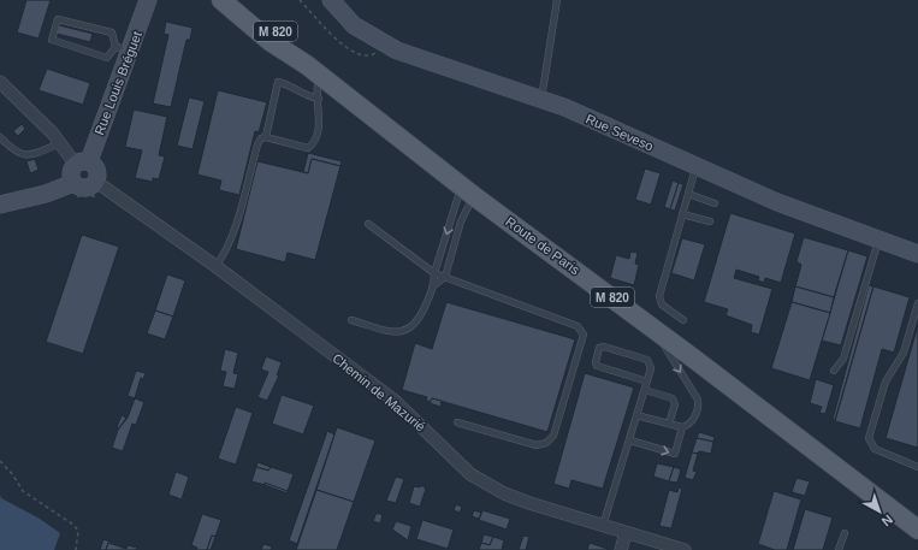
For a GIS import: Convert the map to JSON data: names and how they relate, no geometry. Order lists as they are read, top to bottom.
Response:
{
  "streets": {
    "main road": ["M 820", "Route de Paris"],
    "street": ["Rue Louis Bréguet", "Rue Seveso", "Chemin de Mazurié"]
  },
  "crossings": [
    ["Rue Louis Bréguet", "Chemin de Mazurié"]
  ],
  "north": "bottom right"
}
